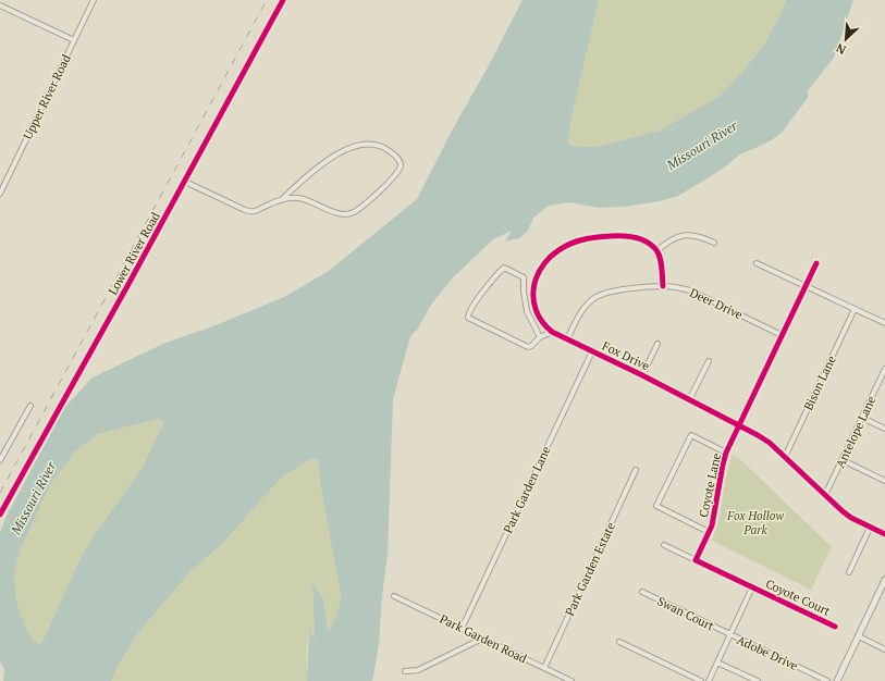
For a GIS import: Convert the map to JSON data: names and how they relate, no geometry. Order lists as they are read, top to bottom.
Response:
{
  "streets": {
    "street": [
      "Upper River Road",
      "Lower River Road",
      "Deer Drive",
      "Fox Drive",
      "Bison Lane",
      "Antelope Lane",
      "Coyote Lane",
      "Park Garden Lane",
      "Park Garden Estate",
      "Coyote Court",
      "Swan Court",
      "Park Garden Road",
      "Adobe Drive"
    ]
  },
  "crossings": [
    ["Deer Drive", "Fox Drive"],
    ["Deer Drive", "Coyote Lane"],
    ["Fox Drive", "Bison Lane"],
    ["Fox Drive", "Antelope Lane"],
    ["Fox Drive", "Coyote Lane"],
    ["Fox Drive", "Park Garden Lane"],
    ["Park Garden Lane", "Park Garden Road"],
    ["Park Garden Estate", "Park Garden Road"],
    ["Swan Court", "Adobe Drive"]
  ],
  "water": ["Missouri River"],
  "parks": ["Fox Hollow Park"],
  "north": "bottom left"
}
